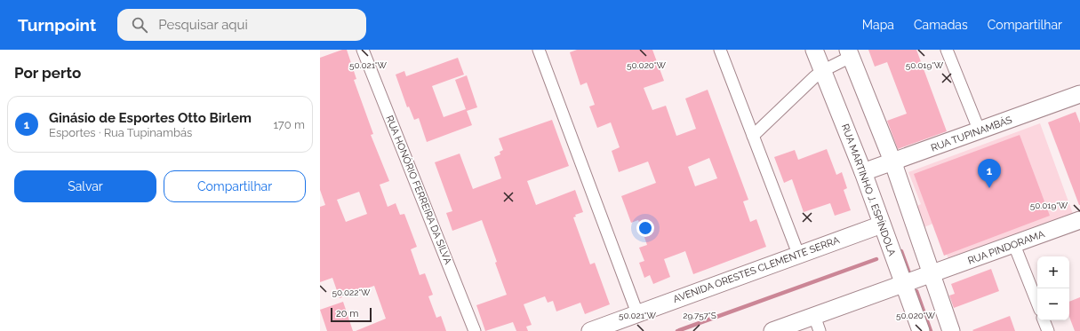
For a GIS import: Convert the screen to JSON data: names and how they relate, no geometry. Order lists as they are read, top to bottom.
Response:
{
  "streets": {
    "main road": [
      "RUA TUPINAMBÁS",
      "RUA MARTINHO J. ESPÍNDOLA",
      "RUA PINDORAMA",
      "AVENIDA ORESTES CLEMENTE SERRA"
    ],
    "street": ["RUA HONÓRIO FERREIRA DA SILVA"]
  },
  "crossings": [
    ["RUA TUPINAMBÁS", "RUA MARTINHO J. ESPÍNDOLA"],
    ["RUA MARTINHO J. ESPÍNDOLA", "AVENIDA ORESTES CLEMENTE SERRA"]
  ],
  "scale_bar": "20 m",
  "page": {
    "header": "Turnpoint",
    "search": "Pesquisar aqui",
    "nav": ["Mapa", "Camadas", "Compartilhar"],
    "heading": "Por perto",
    "list": [
      {
        "mark": "1",
        "name": "Ginásio de Esportes Otto Birlem",
        "note": "Esportes · Rua Tupinambás",
        "value": "170 m"
      }
    ],
    "pins": "1",
    "buttons": ["Salvar", "Compartilhar"],
    "map_buttons": ["+", "−"],
    "scale": "20 m"
  },
  "coordinates": [
    "50.020°W",
    "50.019°W",
    "50.021°W",
    "50.022°W",
    "29.757°S"
  ]
}
